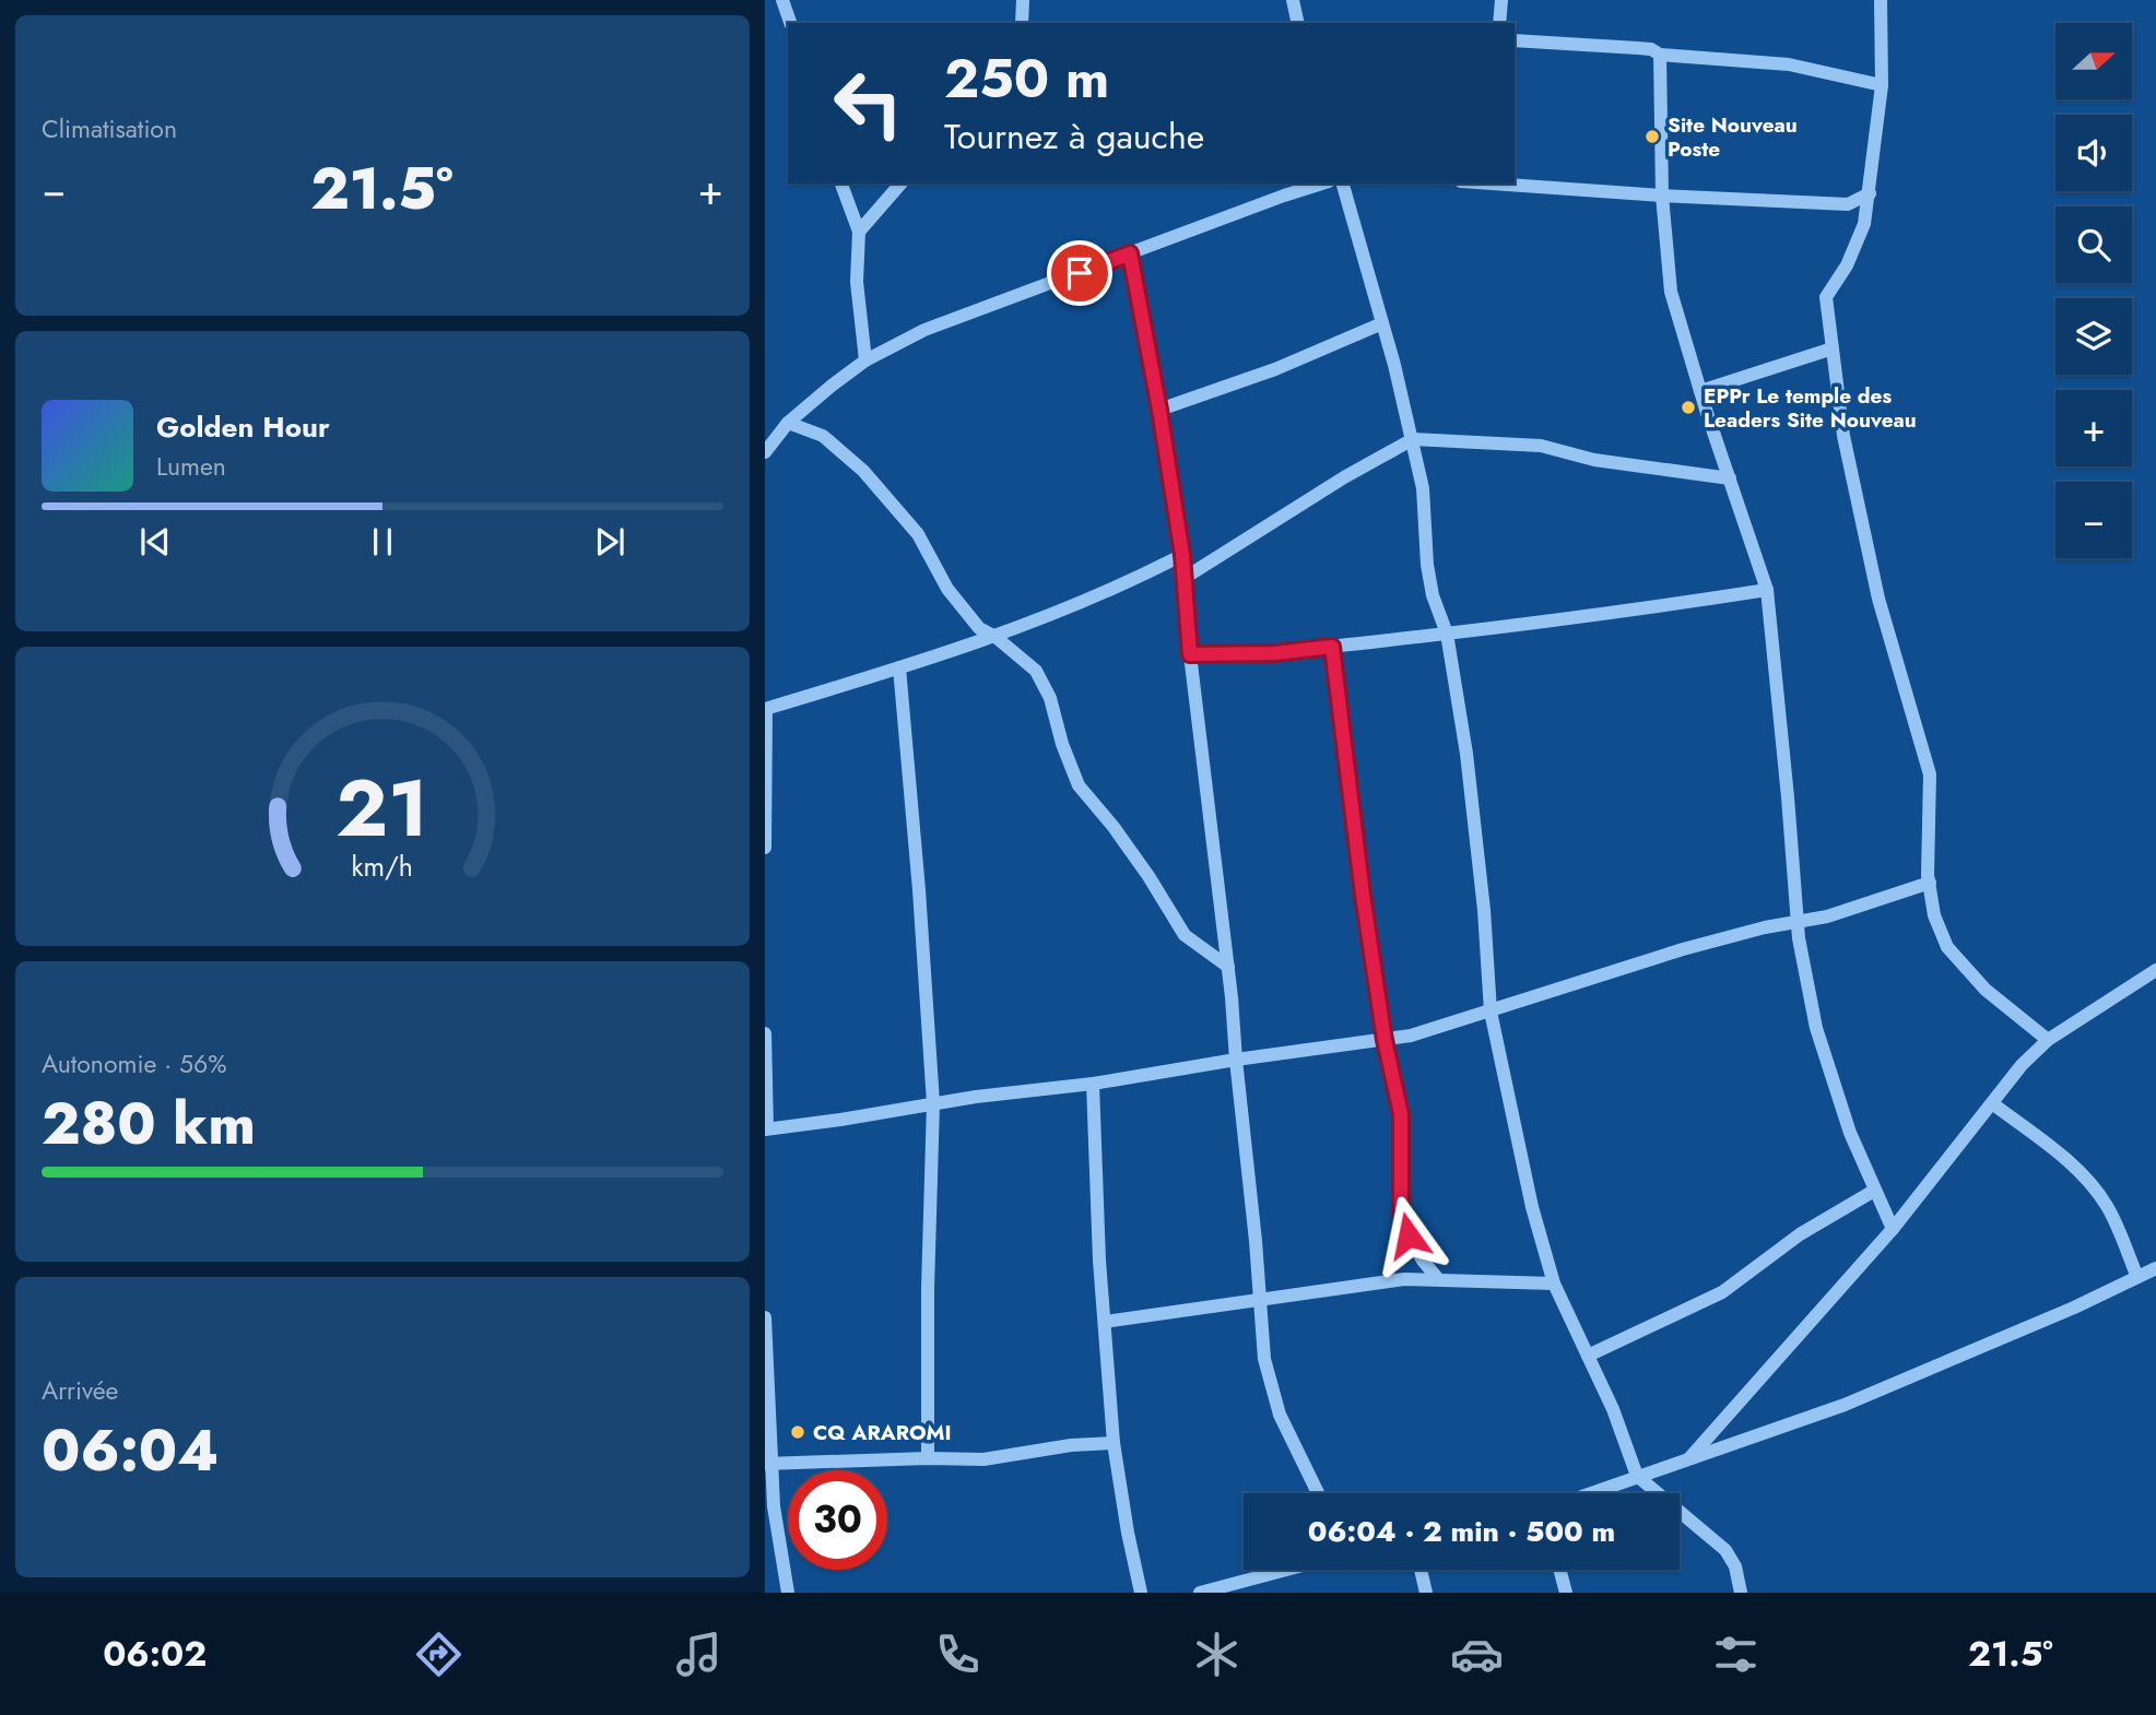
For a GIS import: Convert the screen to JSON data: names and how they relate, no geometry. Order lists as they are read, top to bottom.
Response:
{
  "places": ["Site Nouveau Poste", "EPPr Le temple des Leaders Site Nouveau", "CQ ARAROMI"],
  "north": "right",
  "page": {
    "tile": [
      "Climatisation",
      ["Autonomie · 56%", "280 km"],
      ["Arrivée", "06:04"]
    ],
    "map_buttons": ["+", "−"],
    "turn": ["250 m", "Tournez à gauche"],
    "heat": ["−", "21.5°", "+"],
    "song": ["Golden Hour", "Lumen"],
    "limit": "30",
    "trip": "06:04 · 2 min · 500 m",
    "tabs": ["06:02", "21.5°"],
    "gauge": ["21", "km/h"]
  }
}
